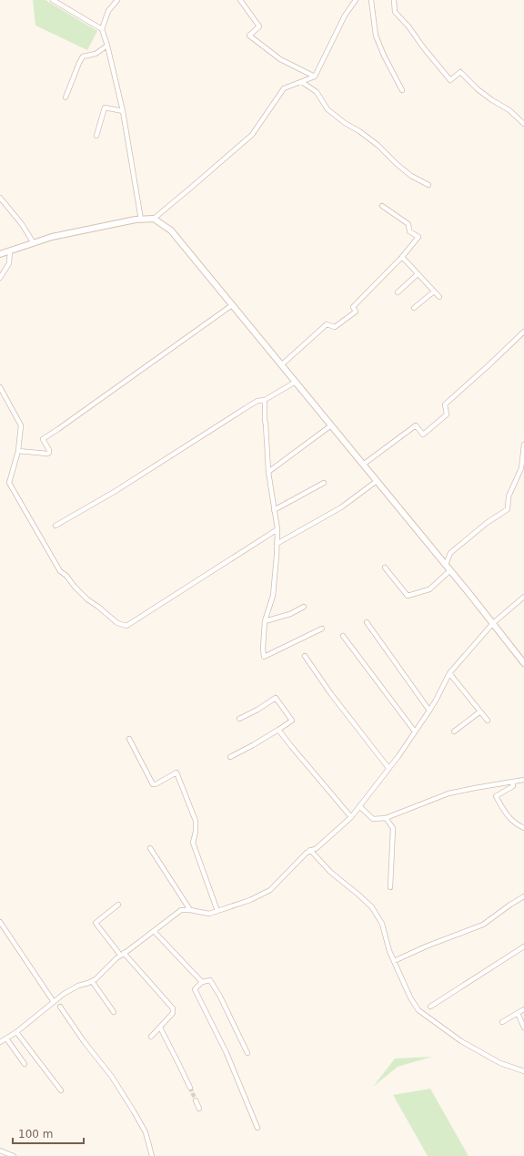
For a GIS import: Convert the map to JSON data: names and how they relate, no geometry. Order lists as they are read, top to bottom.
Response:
{
  "scale_bar": "100 m"
}
